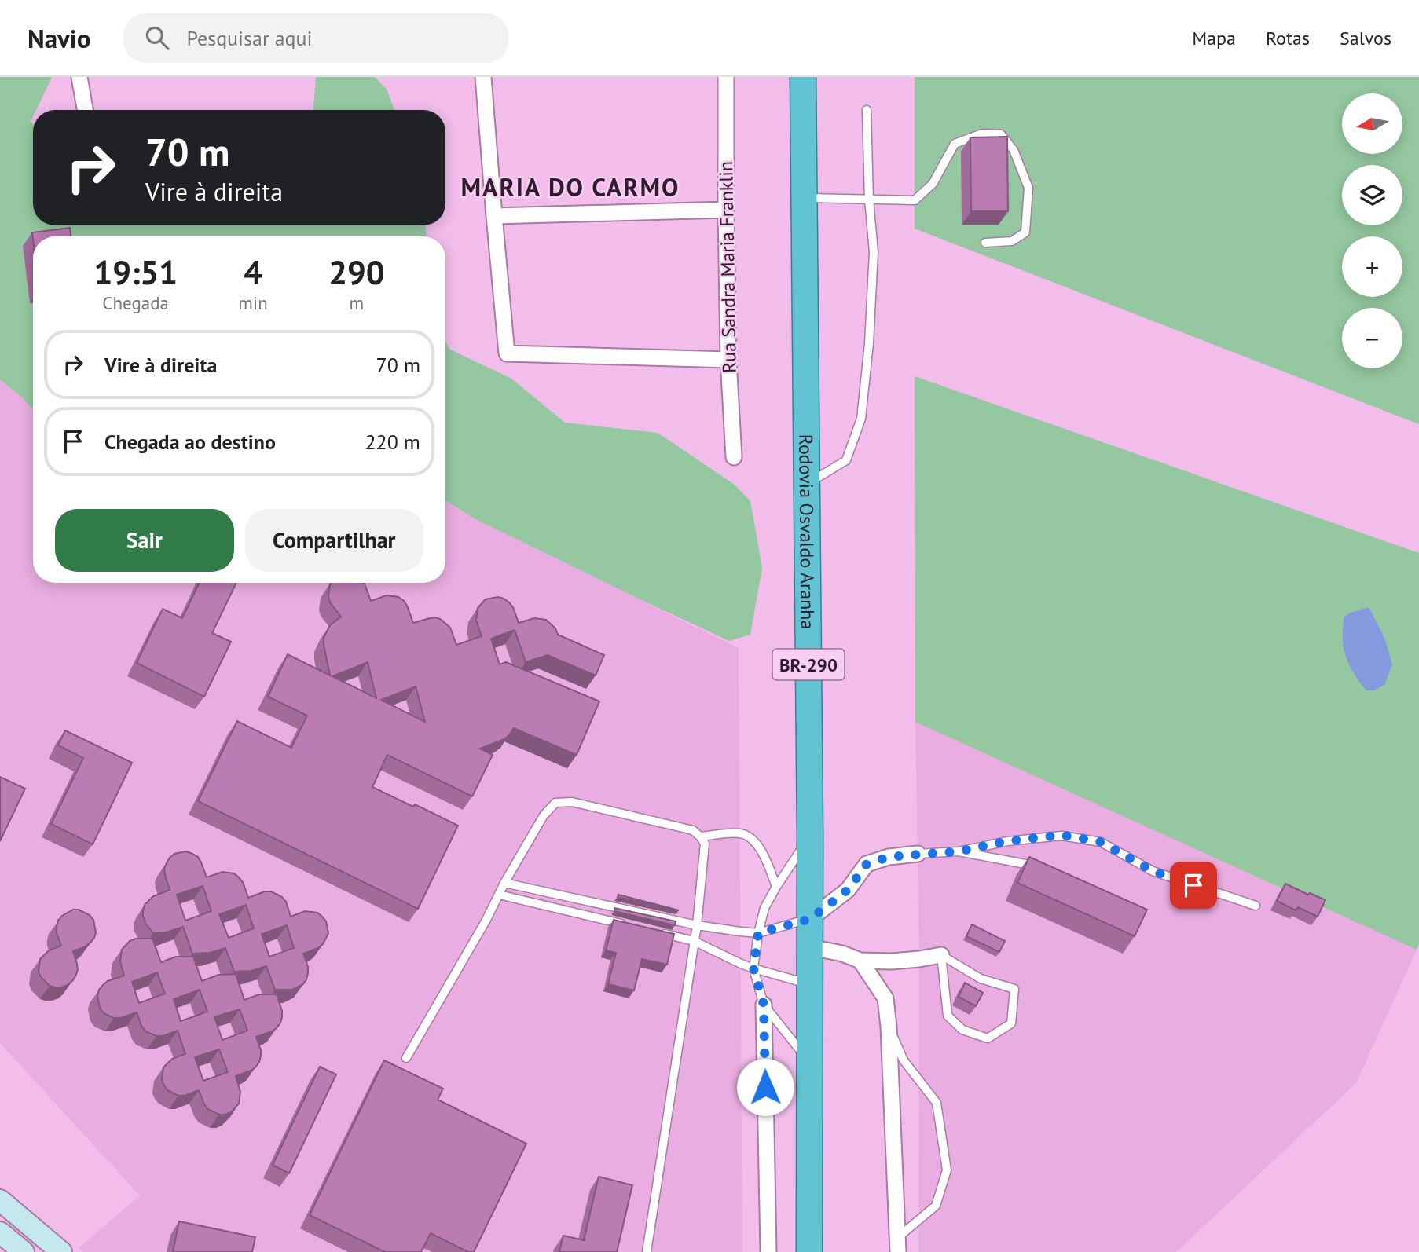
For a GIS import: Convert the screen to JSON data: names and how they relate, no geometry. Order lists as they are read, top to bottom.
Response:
{
  "streets": {
    "highway": ["Rodovia Osvaldo Aranha", "BR-290"],
    "street": ["Rua Sandra Maria Franklin"]
  },
  "districts": ["MARIA DO CARMO"],
  "north": "left",
  "page": {
    "header": "Navio",
    "search": "Pesquisar aqui",
    "nav": ["Mapa", "Rotas", "Salvos"],
    "map_buttons": ["+", "−"],
    "turn": ["70 m", "Vire à direita"],
    "eta": [
      "19:51",
      "Chegada",
      "4",
      "min",
      "290",
      "m"
    ],
    "list": [
      {
        "name": "Vire à direita",
        "value": "70 m"
      },
      {
        "name": "Chegada ao destino",
        "value": "220 m"
      }
    ],
    "buttons": ["Sair", "Compartilhar"]
  }
}
